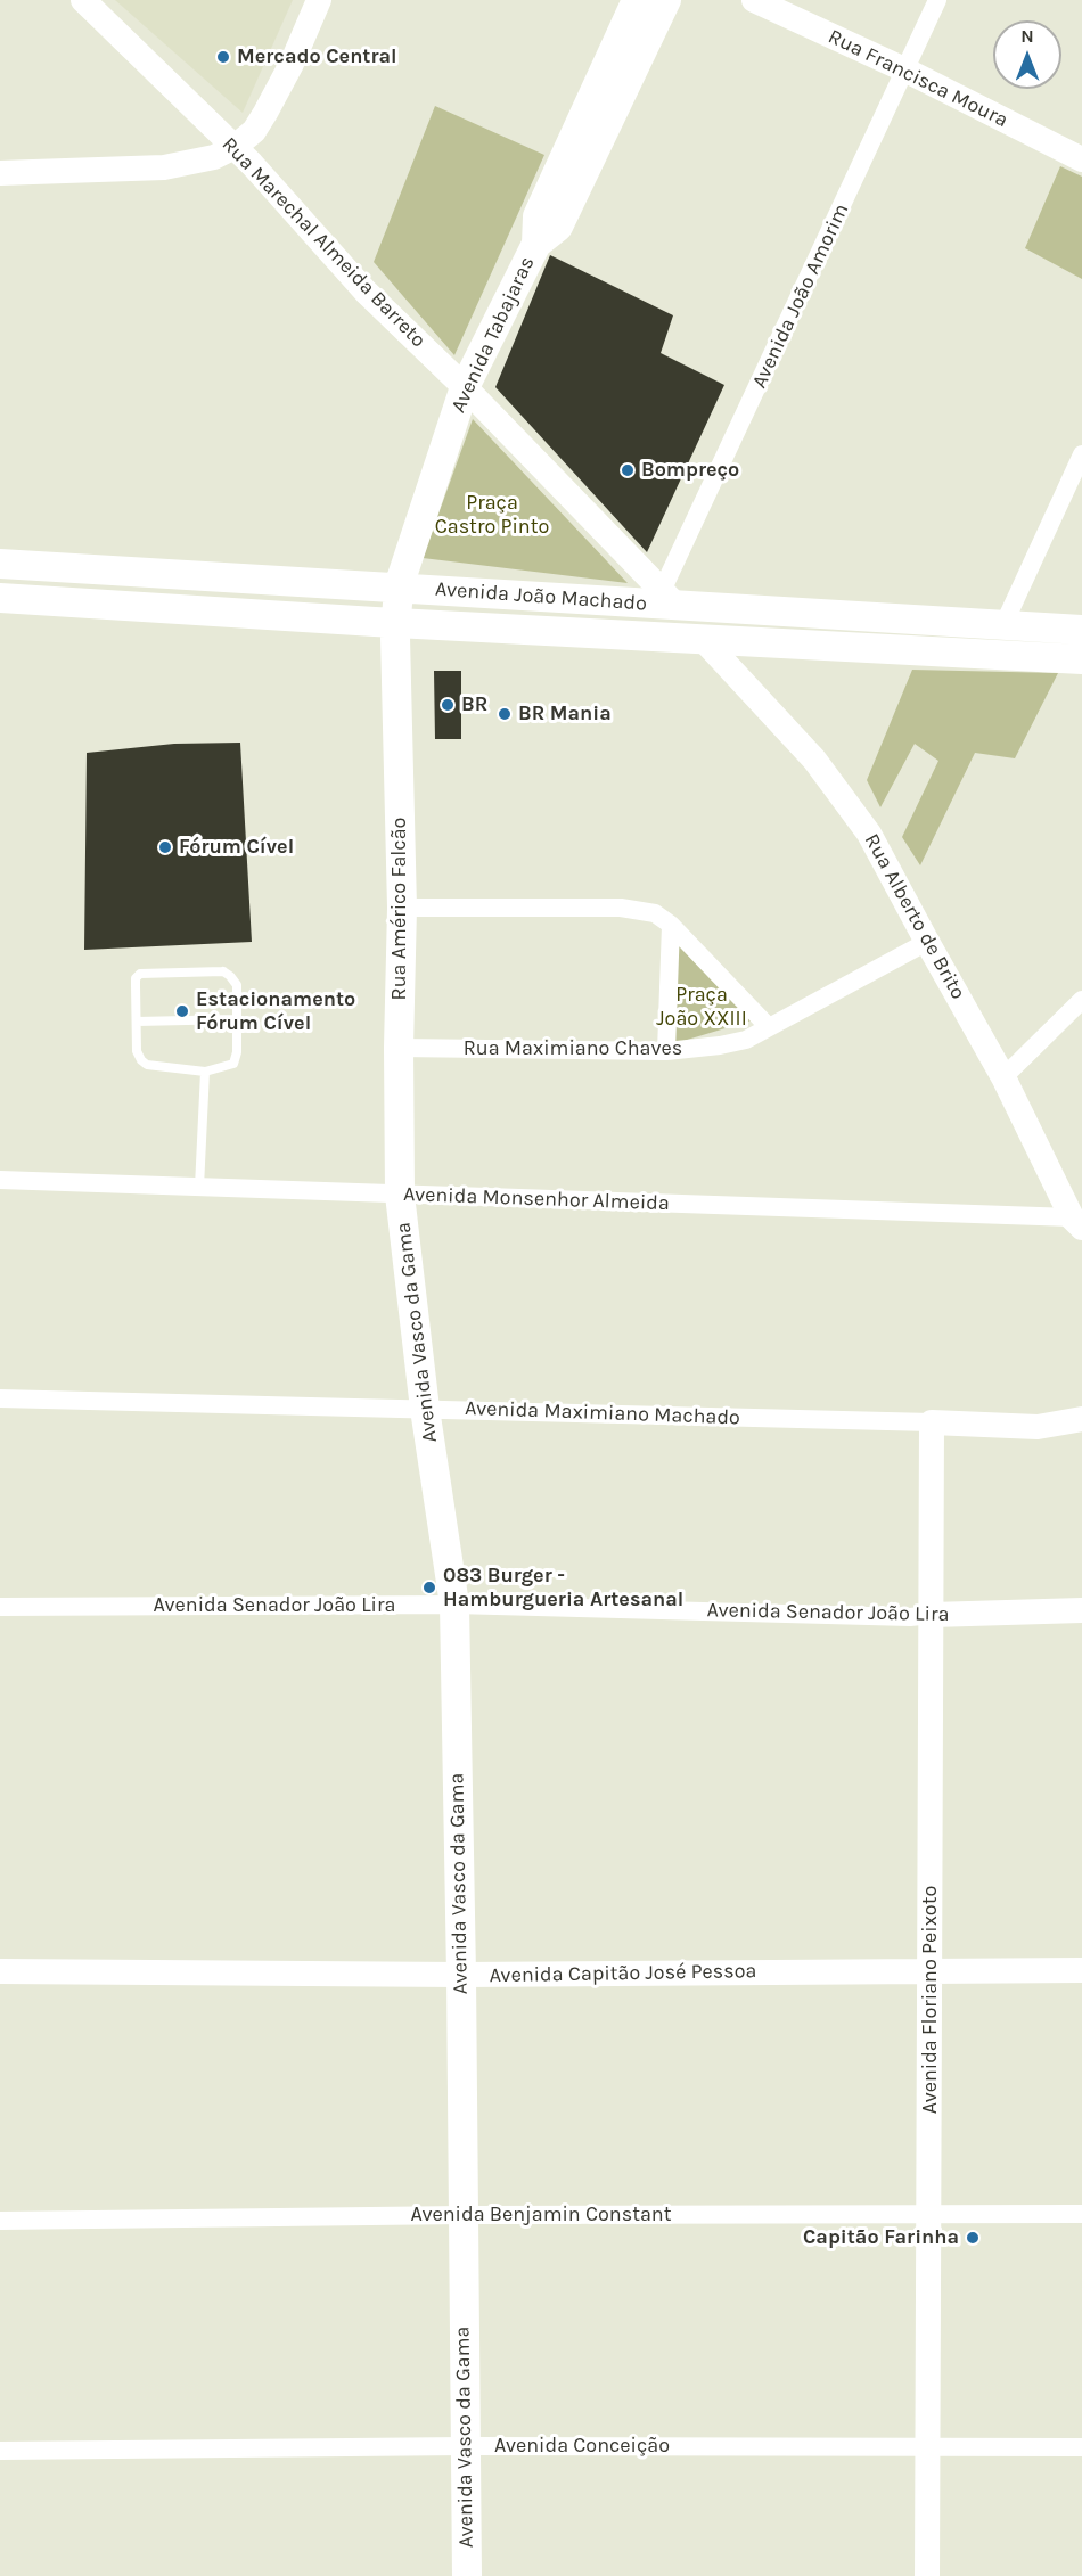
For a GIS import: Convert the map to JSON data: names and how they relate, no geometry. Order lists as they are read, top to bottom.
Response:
{
  "streets": {
    "main road": [
      "Avenida Tabajaras",
      "Avenida João Machado",
      "Rua Américo Falcão",
      "Avenida Vasco da Gama"
    ],
    "street": [
      "Rua Francisca Moura",
      "Rua Marechal Almeida Barreto",
      "Avenida João Amorim",
      "Rua Alberto de Brito",
      "Rua Maximiano Chaves",
      "Avenida Monsenhor Almeida",
      "Avenida Maximiano Machado",
      "Avenida Senador João Lira",
      "Avenida Capitão José Pessoa",
      "Avenida Floriano Peixoto",
      "Avenida Benjamin Constant",
      "Avenida Conceição"
    ]
  },
  "crossings": [
    ["Rua Francisca Moura", "Avenida João Amorim"],
    ["Rua Marechal Almeida Barreto", "Avenida João Amorim"],
    ["Rua Marechal Almeida Barreto", "Avenida Tabajaras"],
    ["Rua Marechal Almeida Barreto", "Avenida João Machado"],
    ["Avenida João Amorim", "Avenida João Machado"],
    ["Avenida Tabajaras", "Avenida João Machado"],
    ["Avenida Tabajaras", "Rua Américo Falcão"],
    ["Avenida João Machado", "Rua Américo Falcão"],
    ["Avenida João Machado", "Rua Alberto de Brito"],
    ["Rua Américo Falcão", "Rua Maximiano Chaves"],
    ["Rua Américo Falcão", "Avenida Monsenhor Almeida"],
    ["Rua Américo Falcão", "Avenida Vasco da Gama"],
    ["Rua Alberto de Brito", "Rua Maximiano Chaves"],
    ["Rua Alberto de Brito", "Avenida Monsenhor Almeida"],
    ["Avenida Monsenhor Almeida", "Avenida Vasco da Gama"],
    ["Avenida Vasco da Gama", "Avenida Maximiano Machado"],
    ["Avenida Vasco da Gama", "Avenida Senador João Lira"],
    ["Avenida Vasco da Gama", "Avenida Capitão José Pessoa"],
    ["Avenida Vasco da Gama", "Avenida Benjamin Constant"],
    ["Avenida Vasco da Gama", "Avenida Conceição"],
    ["Avenida Maximiano Machado", "Avenida Floriano Peixoto"],
    ["Avenida Senador João Lira", "Avenida Floriano Peixoto"],
    ["Avenida Capitão José Pessoa", "Avenida Floriano Peixoto"],
    ["Avenida Floriano Peixoto", "Avenida Benjamin Constant"],
    ["Avenida Floriano Peixoto", "Avenida Conceição"]
  ],
  "parks": ["Praça Castro Pinto", "Praça João XXIII"],
  "places": [
    "Mercado Central",
    "Bompreço",
    "BR",
    "BR Mania",
    "Fórum Cível",
    "Estacionamento Fórum Cível",
    "083 Burger - Hamburgueria Artesanal",
    "Capitão Farinha"
  ],
  "north": "top"
}
